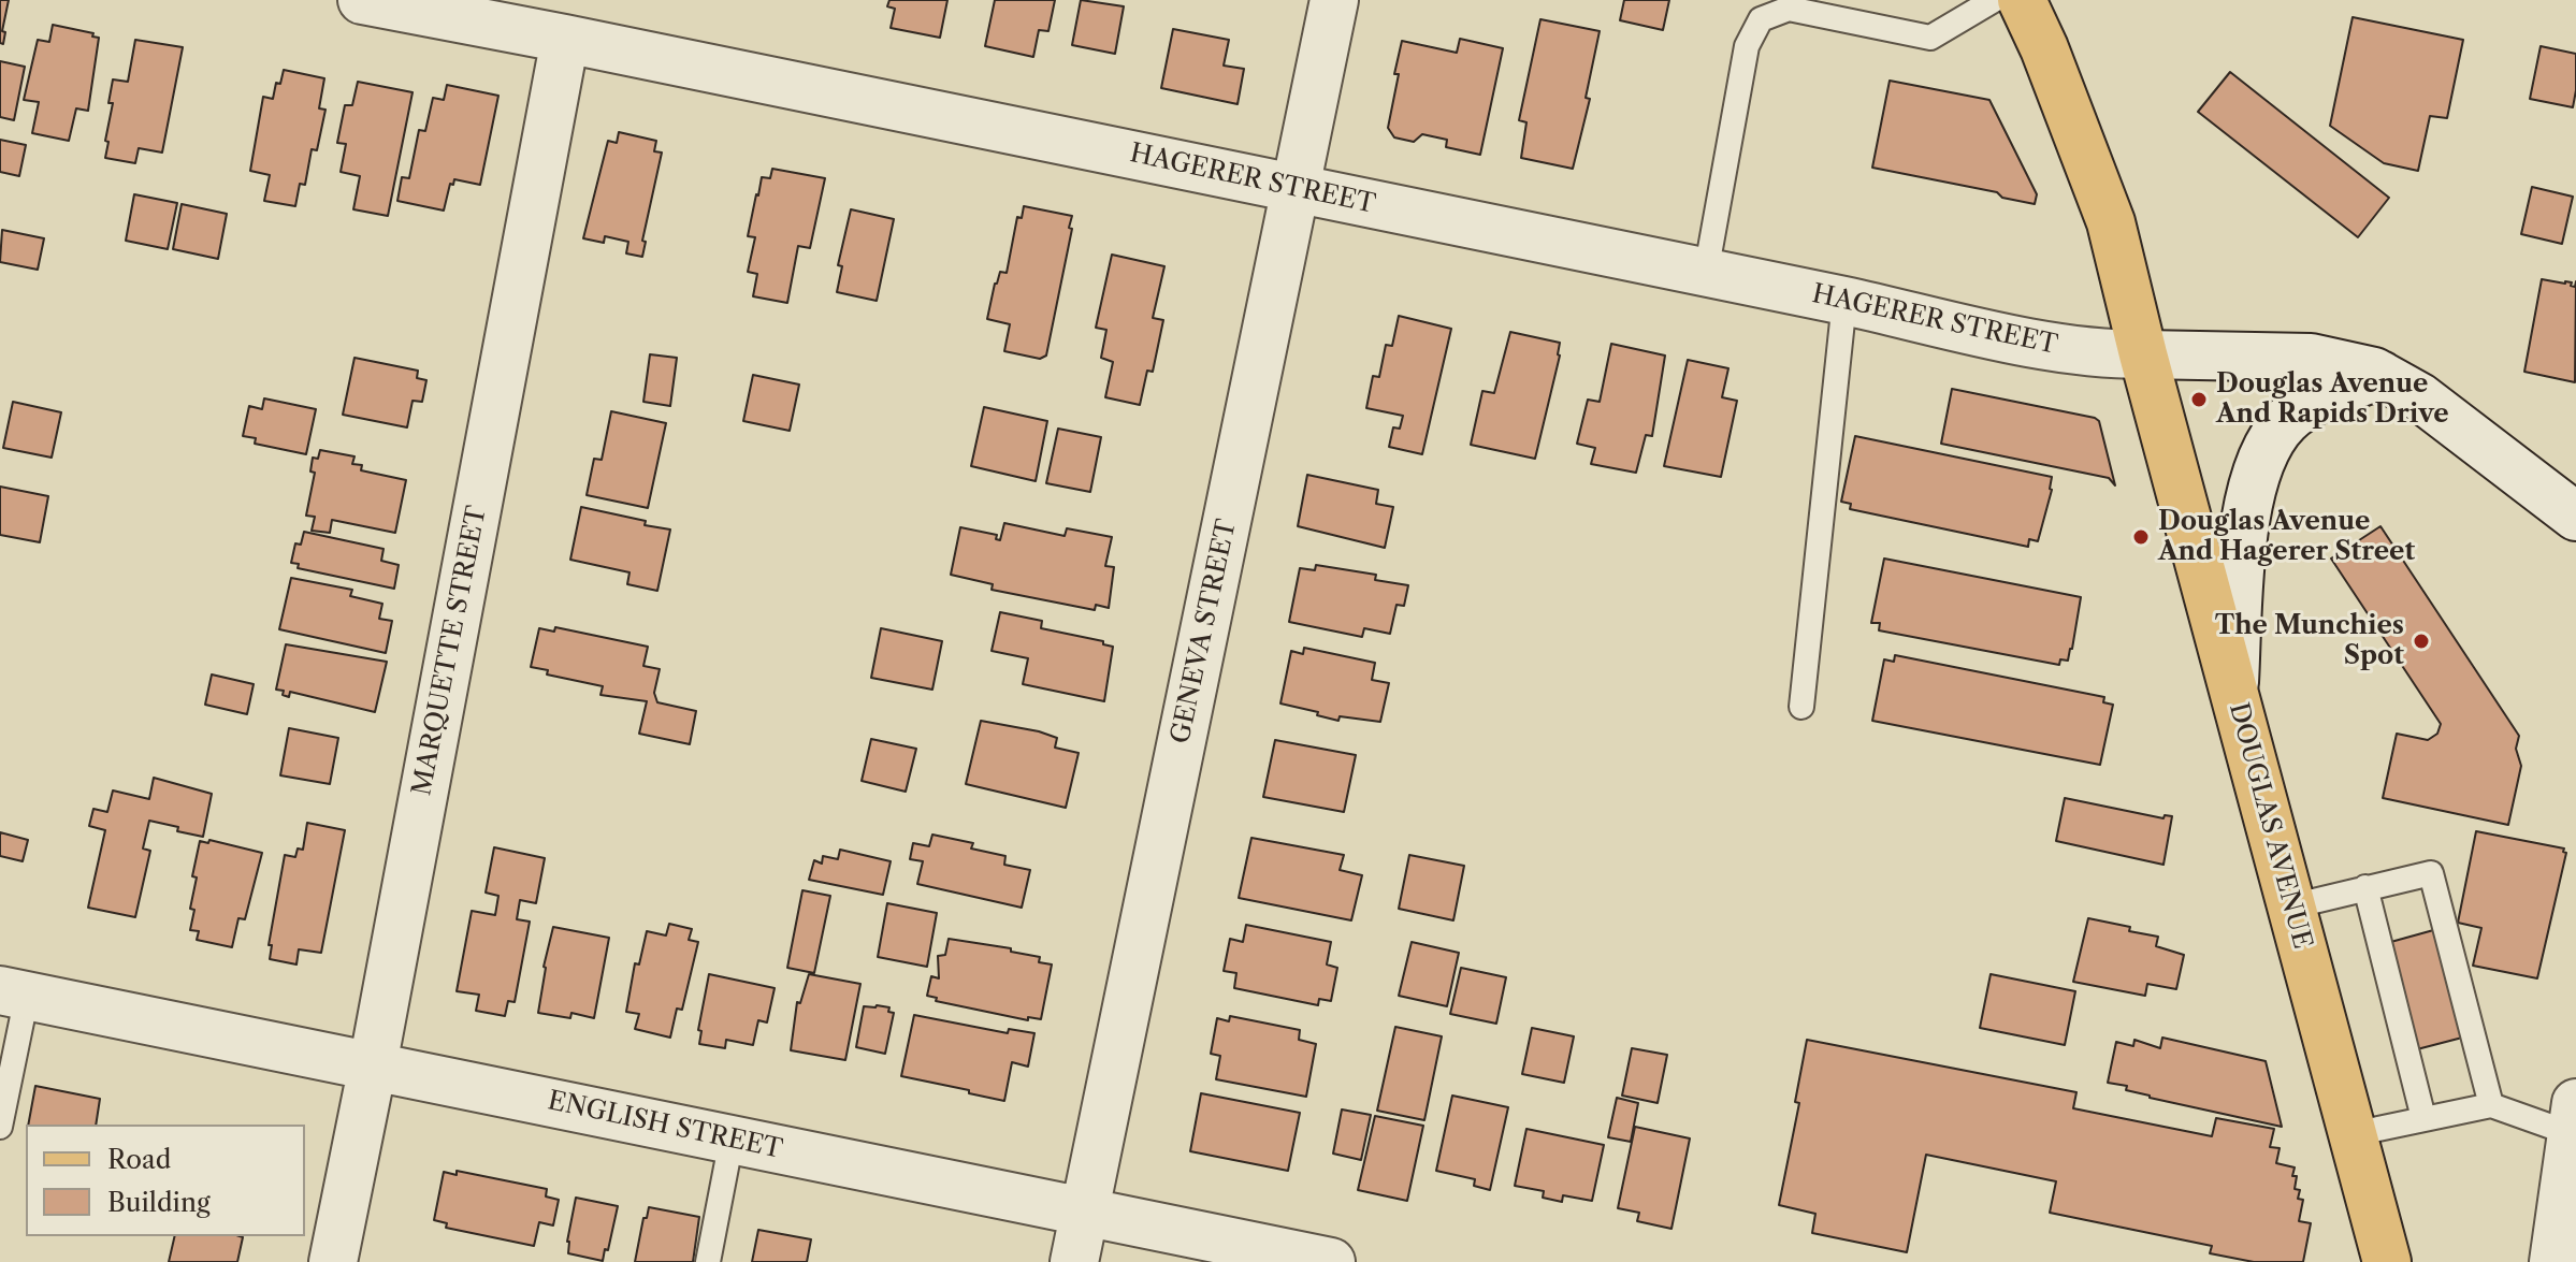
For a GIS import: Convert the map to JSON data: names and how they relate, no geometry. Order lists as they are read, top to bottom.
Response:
{
  "streets": {
    "main road": ["DOUGLAS AVENUE"],
    "street": [
      "HAGERER STREET",
      "GENEVA STREET",
      "MARQUETTE STREET",
      "ENGLISH STREET"
    ]
  },
  "crossings": [
    ["HAGERER STREET", "GENEVA STREET"],
    ["HAGERER STREET", "MARQUETTE STREET"],
    ["HAGERER STREET", "DOUGLAS AVENUE"],
    ["GENEVA STREET", "ENGLISH STREET"],
    ["MARQUETTE STREET", "ENGLISH STREET"]
  ],
  "places": ["Douglas Avenue And Rapids Drive", "Douglas Avenue And Hagerer Street", "The Munchies Spot"],
  "legend": ["Road", "Building"]
}
